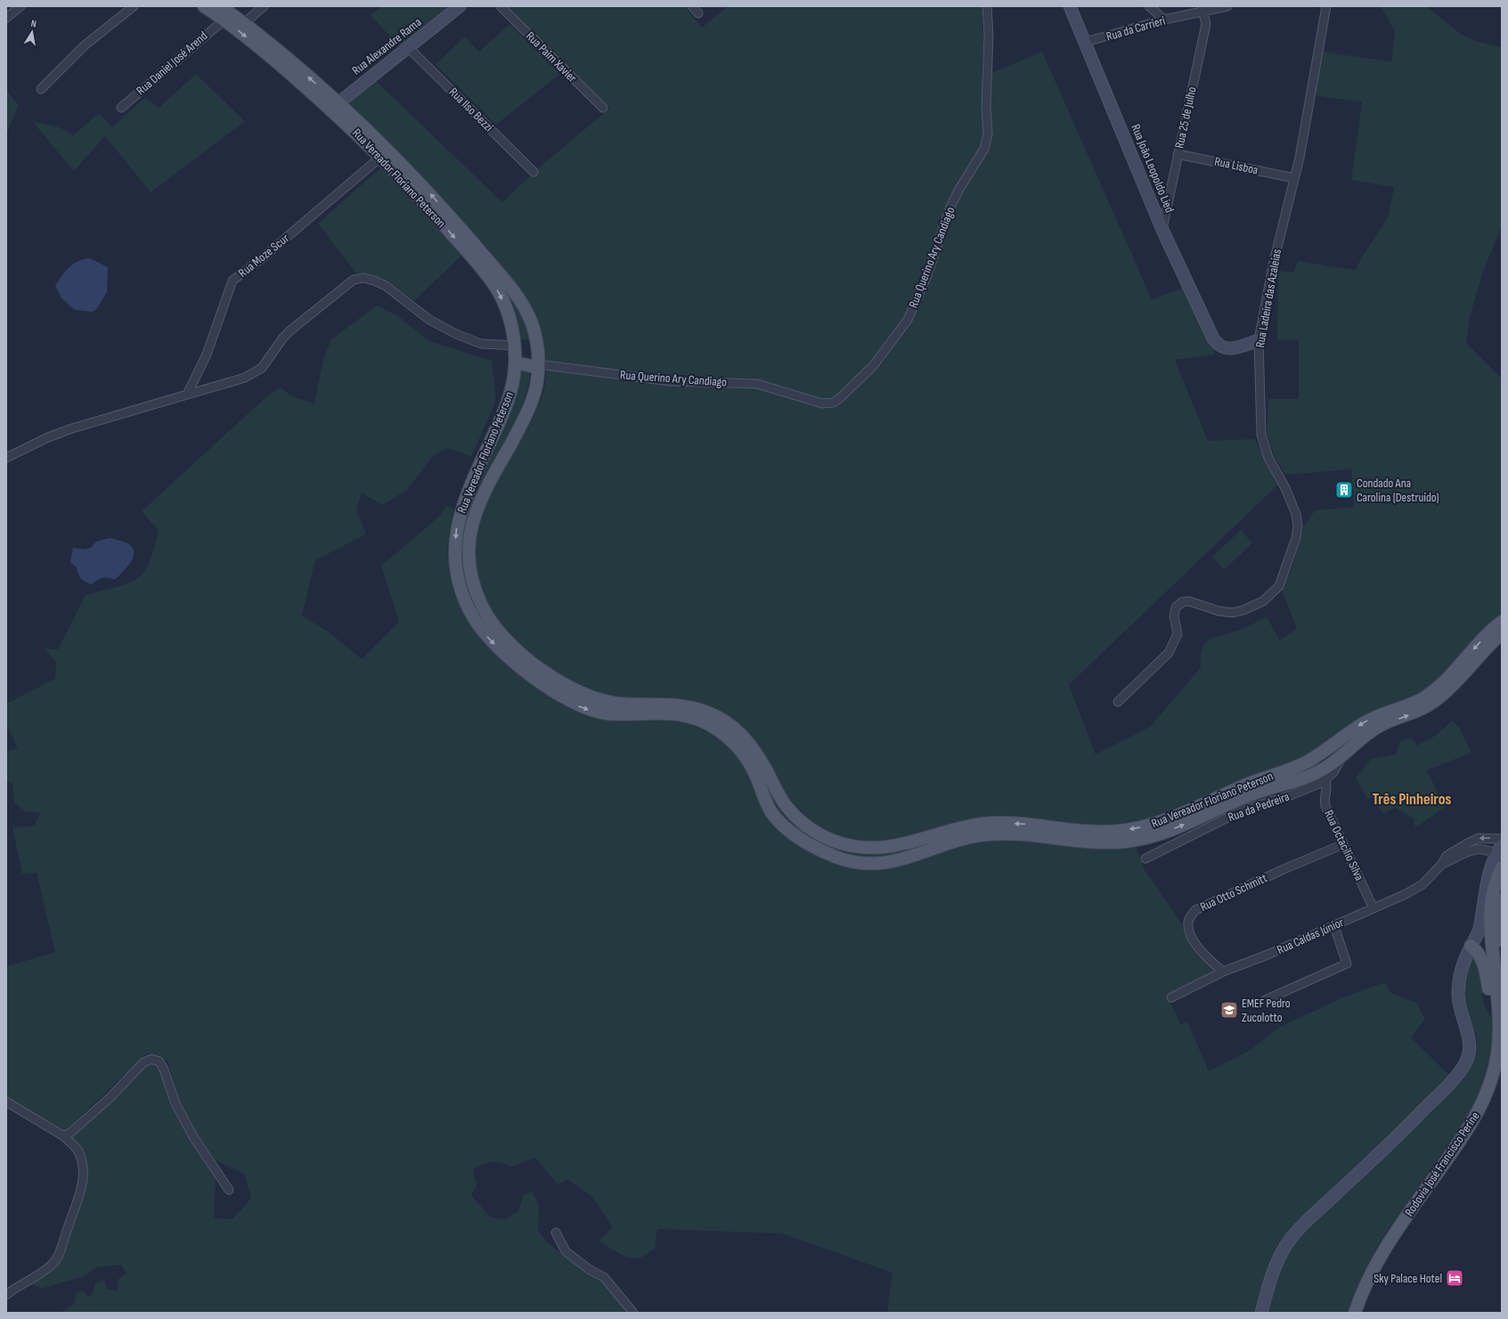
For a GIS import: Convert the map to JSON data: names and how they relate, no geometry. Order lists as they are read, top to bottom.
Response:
{
  "streets": {
    "main road": ["Rua Vereador Floriano Peterson", "Rodovia José Francisco Perine"],
    "street": [
      "Rua da Carrieri",
      "Rua Alexandre Rama",
      "Rua Paim Xavier",
      "Rua Daniel José Arend",
      "Rua Ilso Bezzi",
      "Rua 25 de Julho",
      "Rua Lisboa",
      "Rua João Leopoldo Lied",
      "Rua Moze Scur",
      "Rua Querino Ary Candiago",
      "Rua Ladeira das Azaleias",
      "Rua da Pedreira",
      "Rua Octacilio Silva",
      "Rua Otto Schmitt",
      "Rua Caldas Júnior"
    ]
  },
  "crossings": [
    ["Rua da Carrieri", "Rua 25 de Julho"],
    ["Rua da Carrieri", "Rua João Leopoldo Lied"],
    ["Rua Alexandre Rama", "Rua Ilso Bezzi"],
    ["Rua Alexandre Rama", "Rua Vereador Floriano Peterson"],
    ["Rua Daniel José Arend", "Rua Vereador Floriano Peterson"],
    ["Rua 25 de Julho", "Rua Lisboa"],
    ["Rua 25 de Julho", "Rua João Leopoldo Lied"],
    ["Rua Lisboa", "Rua Ladeira das Azaleias"],
    ["Rua João Leopoldo Lied", "Rua Ladeira das Azaleias"],
    ["Rua Vereador Floriano Peterson", "Rua Moze Scur"],
    ["Rua Vereador Floriano Peterson", "Rua Querino Ary Candiago"],
    ["Rua Vereador Floriano Peterson", "Rua da Pedreira"],
    ["Rua da Pedreira", "Rua Octacilio Silva"],
    ["Rua Octacilio Silva", "Rua Otto Schmitt"],
    ["Rua Octacilio Silva", "Rua Caldas Júnior"],
    ["Rua Otto Schmitt", "Rua Caldas Júnior"]
  ],
  "districts": ["Três Pinheiros"],
  "places": {
    "building": ["Condado Ana Carolina (Destruído)"],
    "school or university": ["EMEF Pedro Zucolotto"],
    "hotel": ["Sky Palace Hotel"]
  },
  "north": "top"
}
